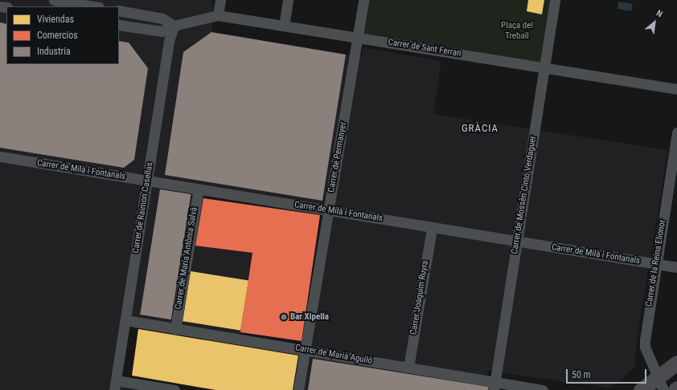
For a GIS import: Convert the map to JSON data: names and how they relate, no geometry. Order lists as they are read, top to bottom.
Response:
{
  "streets": {
    "street": [
      "Carrer de Sant Ferran",
      "Carrer de Permanyer",
      "Carrer de Milà i Fontanals",
      "Carrer de Mossèn Cinto Verdaguer",
      "Carrer de Raimon Casellas",
      "Carrer de María Antònia Salvà",
      "Carrer de la Reina Elionor",
      "Carrer Joaquim Ruyra",
      "Carrer de Marià Aguiló"
    ]
  },
  "crossings": [
    ["Carrer de Sant Ferran", "Carrer de Permanyer"],
    ["Carrer de Sant Ferran", "Carrer de Mossèn Cinto Verdaguer"],
    ["Carrer de Sant Ferran", "Carrer de Raimon Casellas"],
    ["Carrer de Permanyer", "Carrer de Milà i Fontanals"],
    ["Carrer de Permanyer", "Carrer de Marià Aguiló"],
    ["Carrer de Milà i Fontanals", "Carrer de Mossèn Cinto Verdaguer"],
    ["Carrer de Milà i Fontanals", "Carrer de Raimon Casellas"],
    ["Carrer de Milà i Fontanals", "Carrer de María Antònia Salvà"],
    ["Carrer de Milà i Fontanals", "Carrer de la Reina Elionor"],
    ["Carrer de Milà i Fontanals", "Carrer Joaquim Ruyra"],
    ["Carrer de Mossèn Cinto Verdaguer", "Carrer de Marià Aguiló"],
    ["Carrer de Raimon Casellas", "Carrer de Marià Aguiló"],
    ["Carrer de María Antònia Salvà", "Carrer de Marià Aguiló"],
    ["Carrer Joaquim Ruyra", "Carrer de Marià Aguiló"]
  ],
  "districts": ["GRÀCIA"],
  "parks": ["Plaça del Treball"],
  "places": ["Bar Xipella"],
  "legend": ["Viviendas", "Comercios", "Industria"],
  "scale_bar": "50 m",
  "north": "top right"
}
